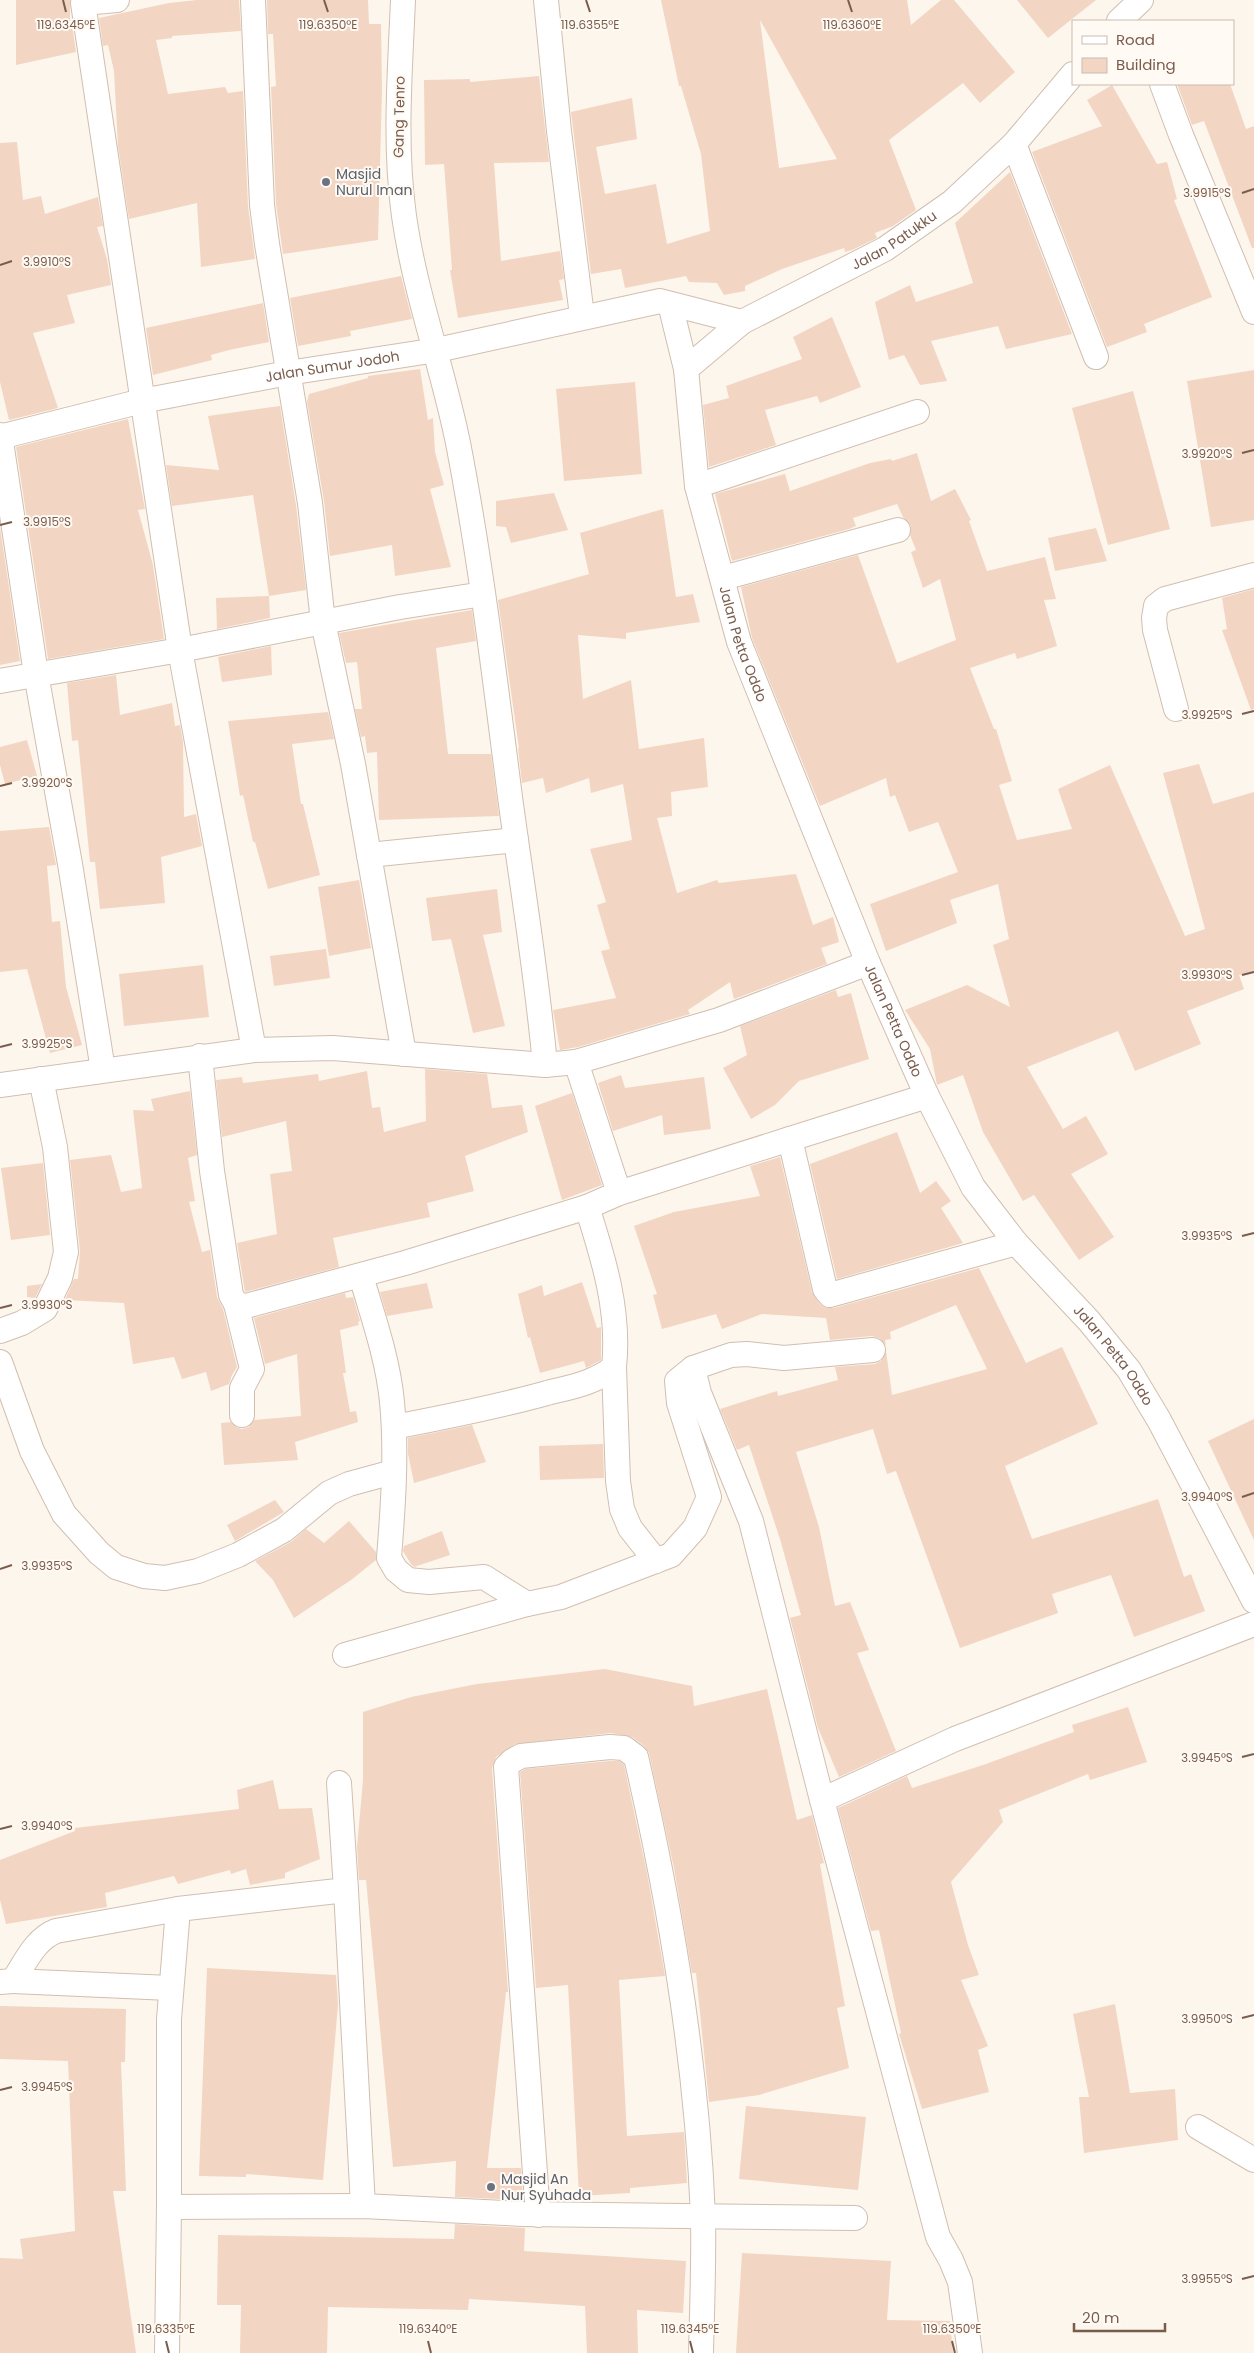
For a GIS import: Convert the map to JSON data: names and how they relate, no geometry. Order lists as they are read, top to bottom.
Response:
{
  "streets": {
    "street": [
      "Gang Tenro",
      "Jalan Patukku",
      "Jalan Sumur Jodoh",
      "Jalan Petta Oddo"
    ]
  },
  "crossings": [
    ["Gang Tenro", "Jalan Sumur Jodoh"],
    ["Jalan Patukku", "Jalan Sumur Jodoh"],
    ["Jalan Patukku", "Jalan Petta Oddo"],
    ["Jalan Sumur Jodoh", "Jalan Petta Oddo"]
  ],
  "places": ["Masjid Nurul Iman", "Masjid An Nur Syuhada"],
  "legend": ["Road", "Building"],
  "scale_bar": "20 m",
  "coordinates": [
    "119.6345°E",
    "119.6350°E",
    "119.6355°E",
    "119.6360°E",
    "3.9915°S",
    "3.9910°S",
    "3.9920°S",
    "3.9925°S",
    "3.9930°S",
    "3.9935°S",
    "3.9940°S",
    "3.9945°S",
    "3.9950°S",
    "3.9955°S",
    "119.6335°E",
    "119.6340°E"
  ]
}
